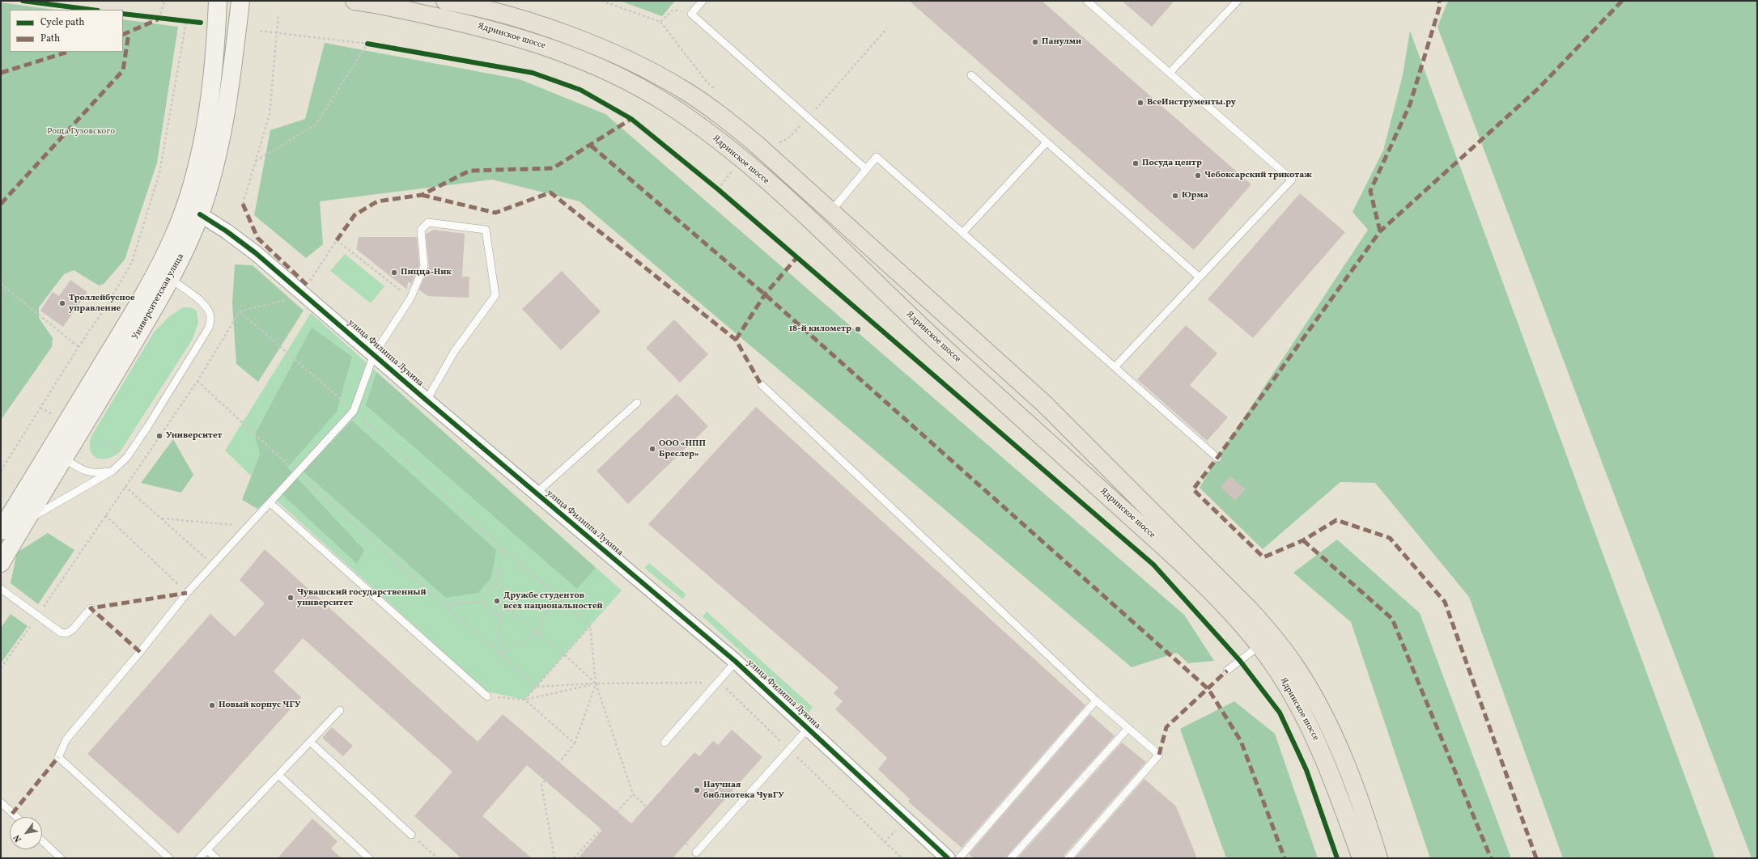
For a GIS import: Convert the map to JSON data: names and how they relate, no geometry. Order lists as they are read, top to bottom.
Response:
{
  "streets": {
    "main road": ["Ядринское шоссе", "Университетская улица"],
    "street": ["улица Филиппа Лукина"]
  },
  "crossings": [
    ["Университетская улица", "улица Филиппа Лукина"]
  ],
  "parks": ["Роща Гузовского"],
  "places": [
    "Панулми",
    "ВсеИнструменты.ру",
    "Посуда центр",
    "Чебоксарский трикотаж",
    "Юрма",
    "Пицца-Ник",
    "Троллейбусное управление",
    "18-й километр",
    "Университет",
    "ООО «НПП Бреслер»",
    "Чувашский государственный университет",
    "Дружбе студентов всех национальностей",
    "Новый корпус ЧГУ",
    "Научная библиотека ЧувГУ"
  ],
  "legend": ["Cycle path", "Path"],
  "north": "bottom left"
}
